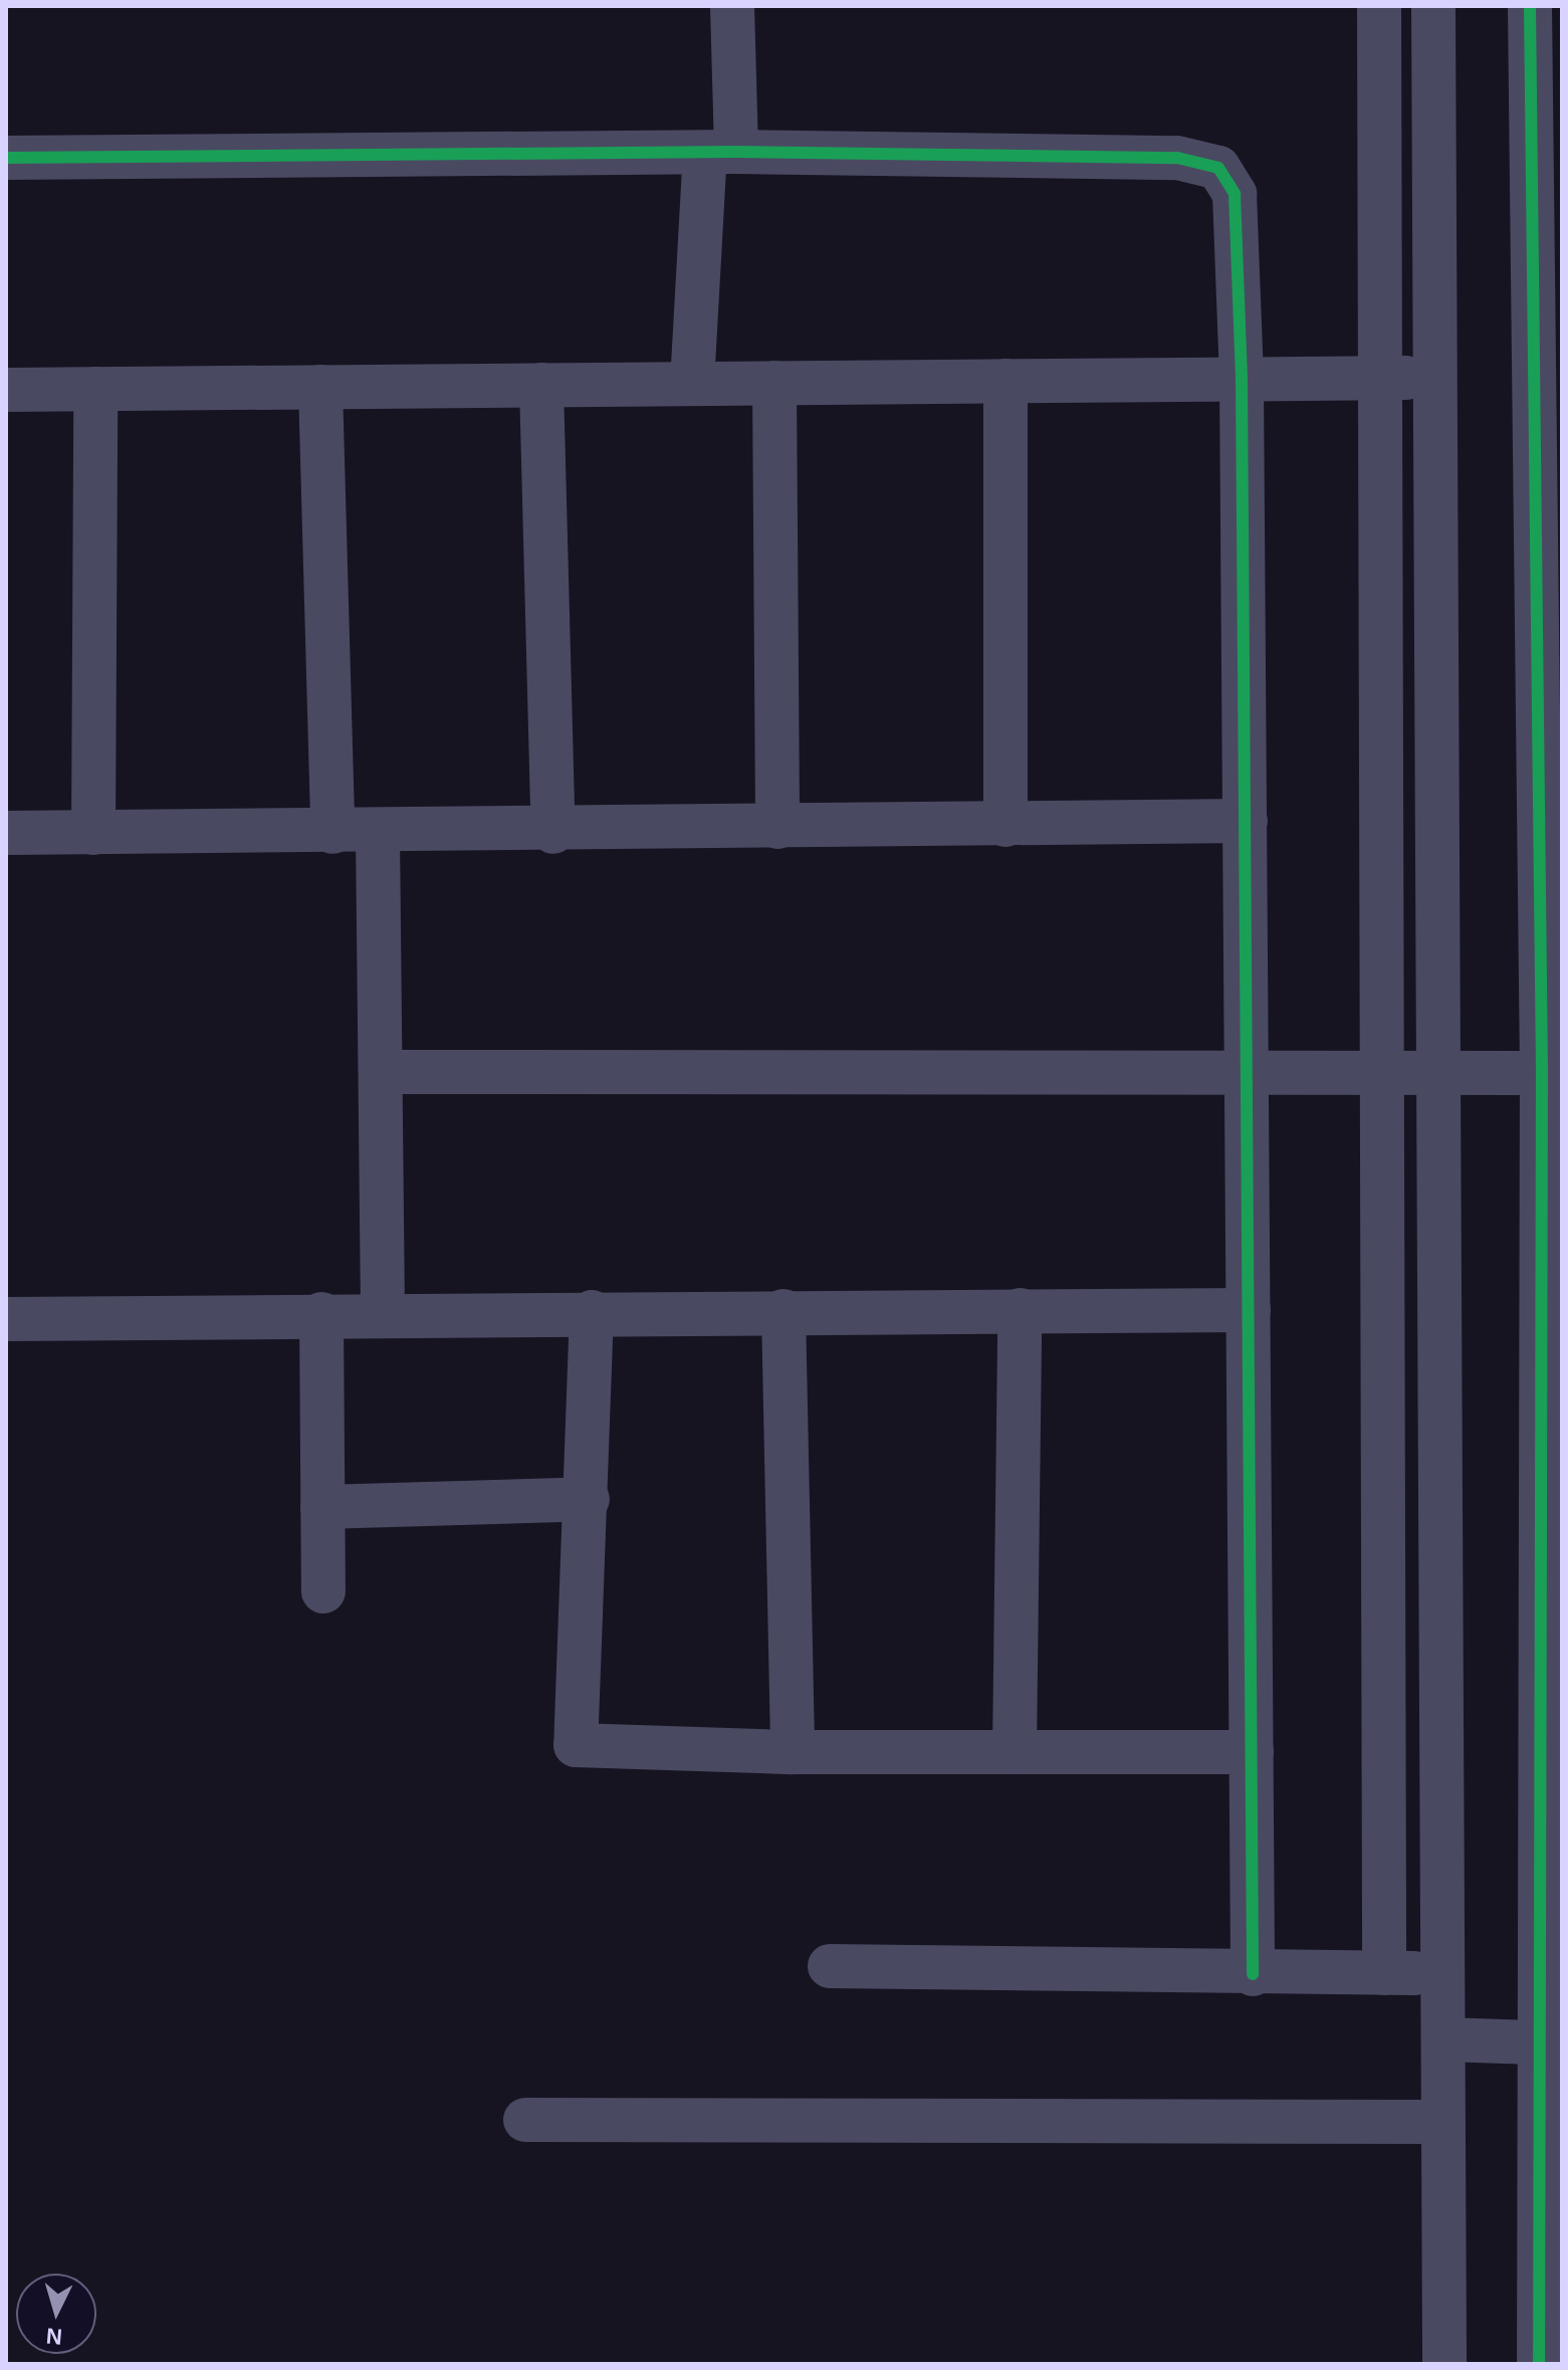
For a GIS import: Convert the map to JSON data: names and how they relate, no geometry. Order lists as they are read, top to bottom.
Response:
{
  "north": "bottom"
}
